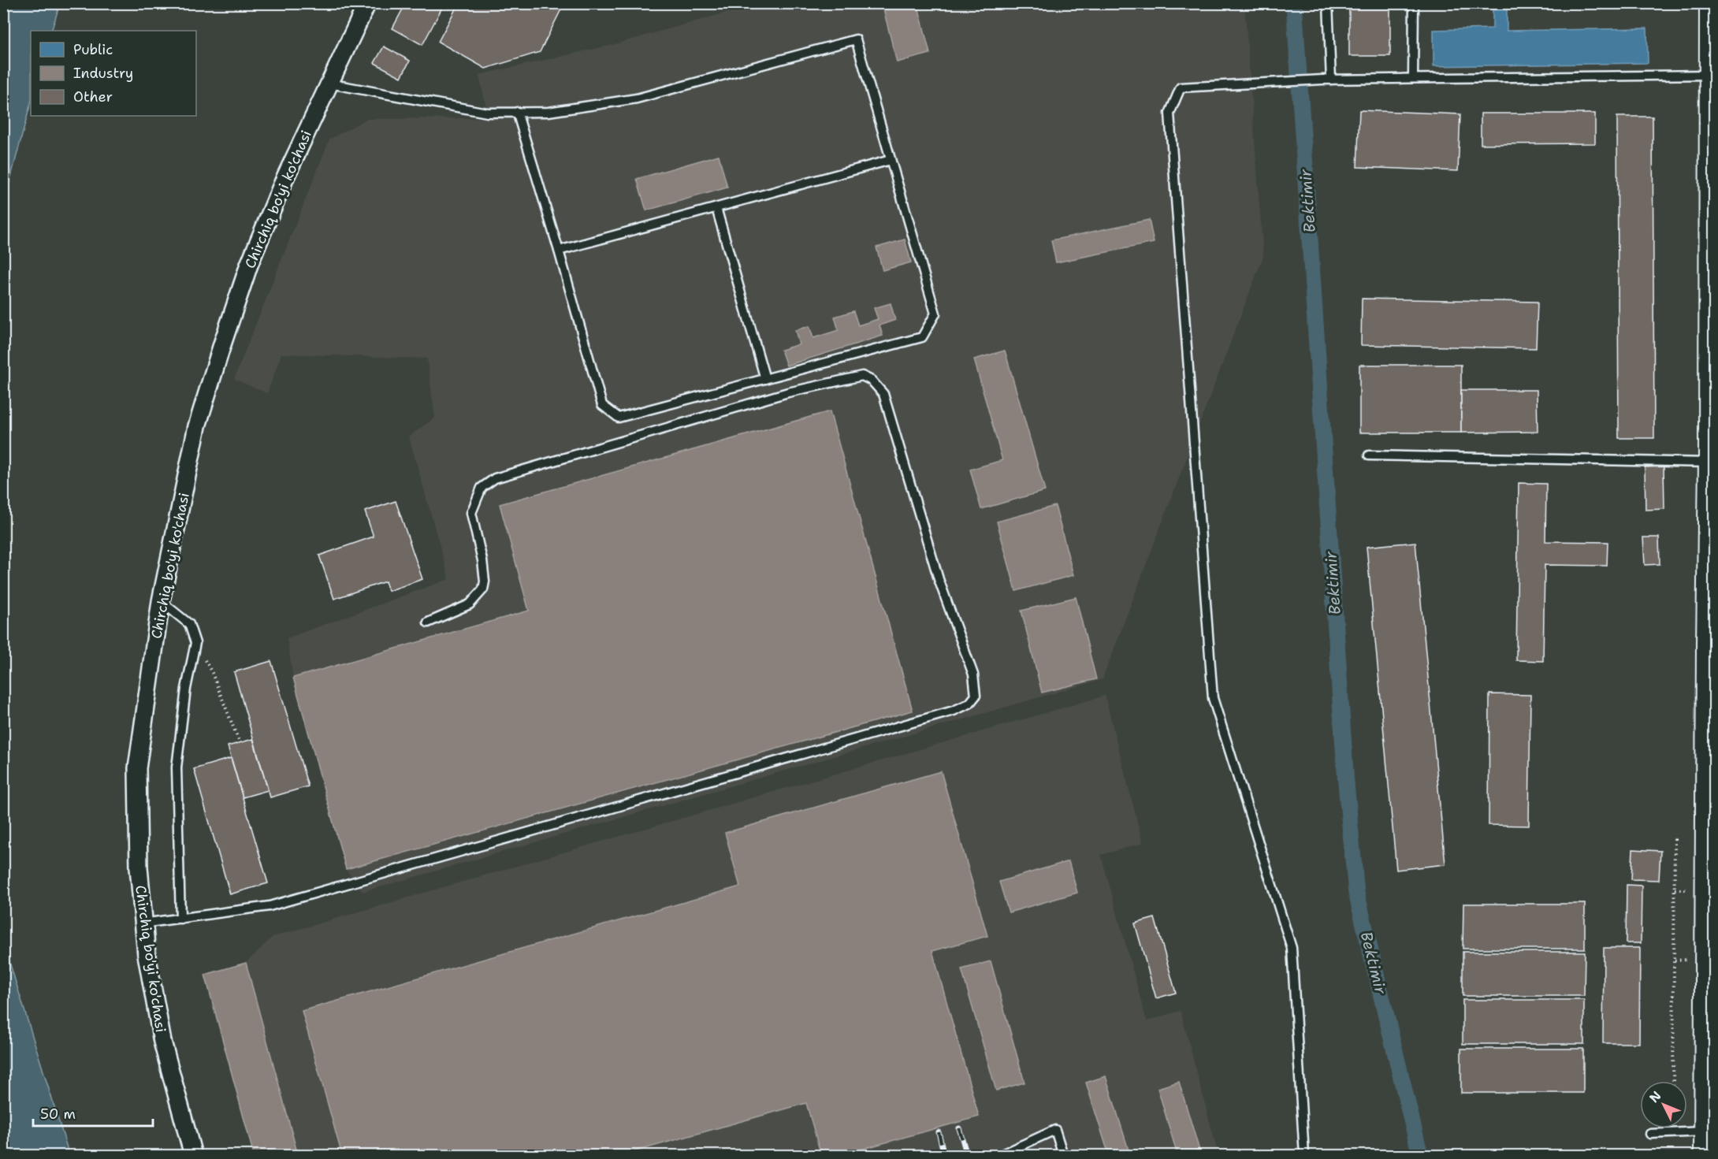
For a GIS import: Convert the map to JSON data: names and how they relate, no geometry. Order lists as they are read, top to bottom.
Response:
{
  "streets": {
    "street": ["Chirchiq bo'yi ko'chasi"]
  },
  "water": ["Bektimir"],
  "legend": ["Public", "Industry", "Other"],
  "scale_bar": "50 m",
  "north": "top left"
}
